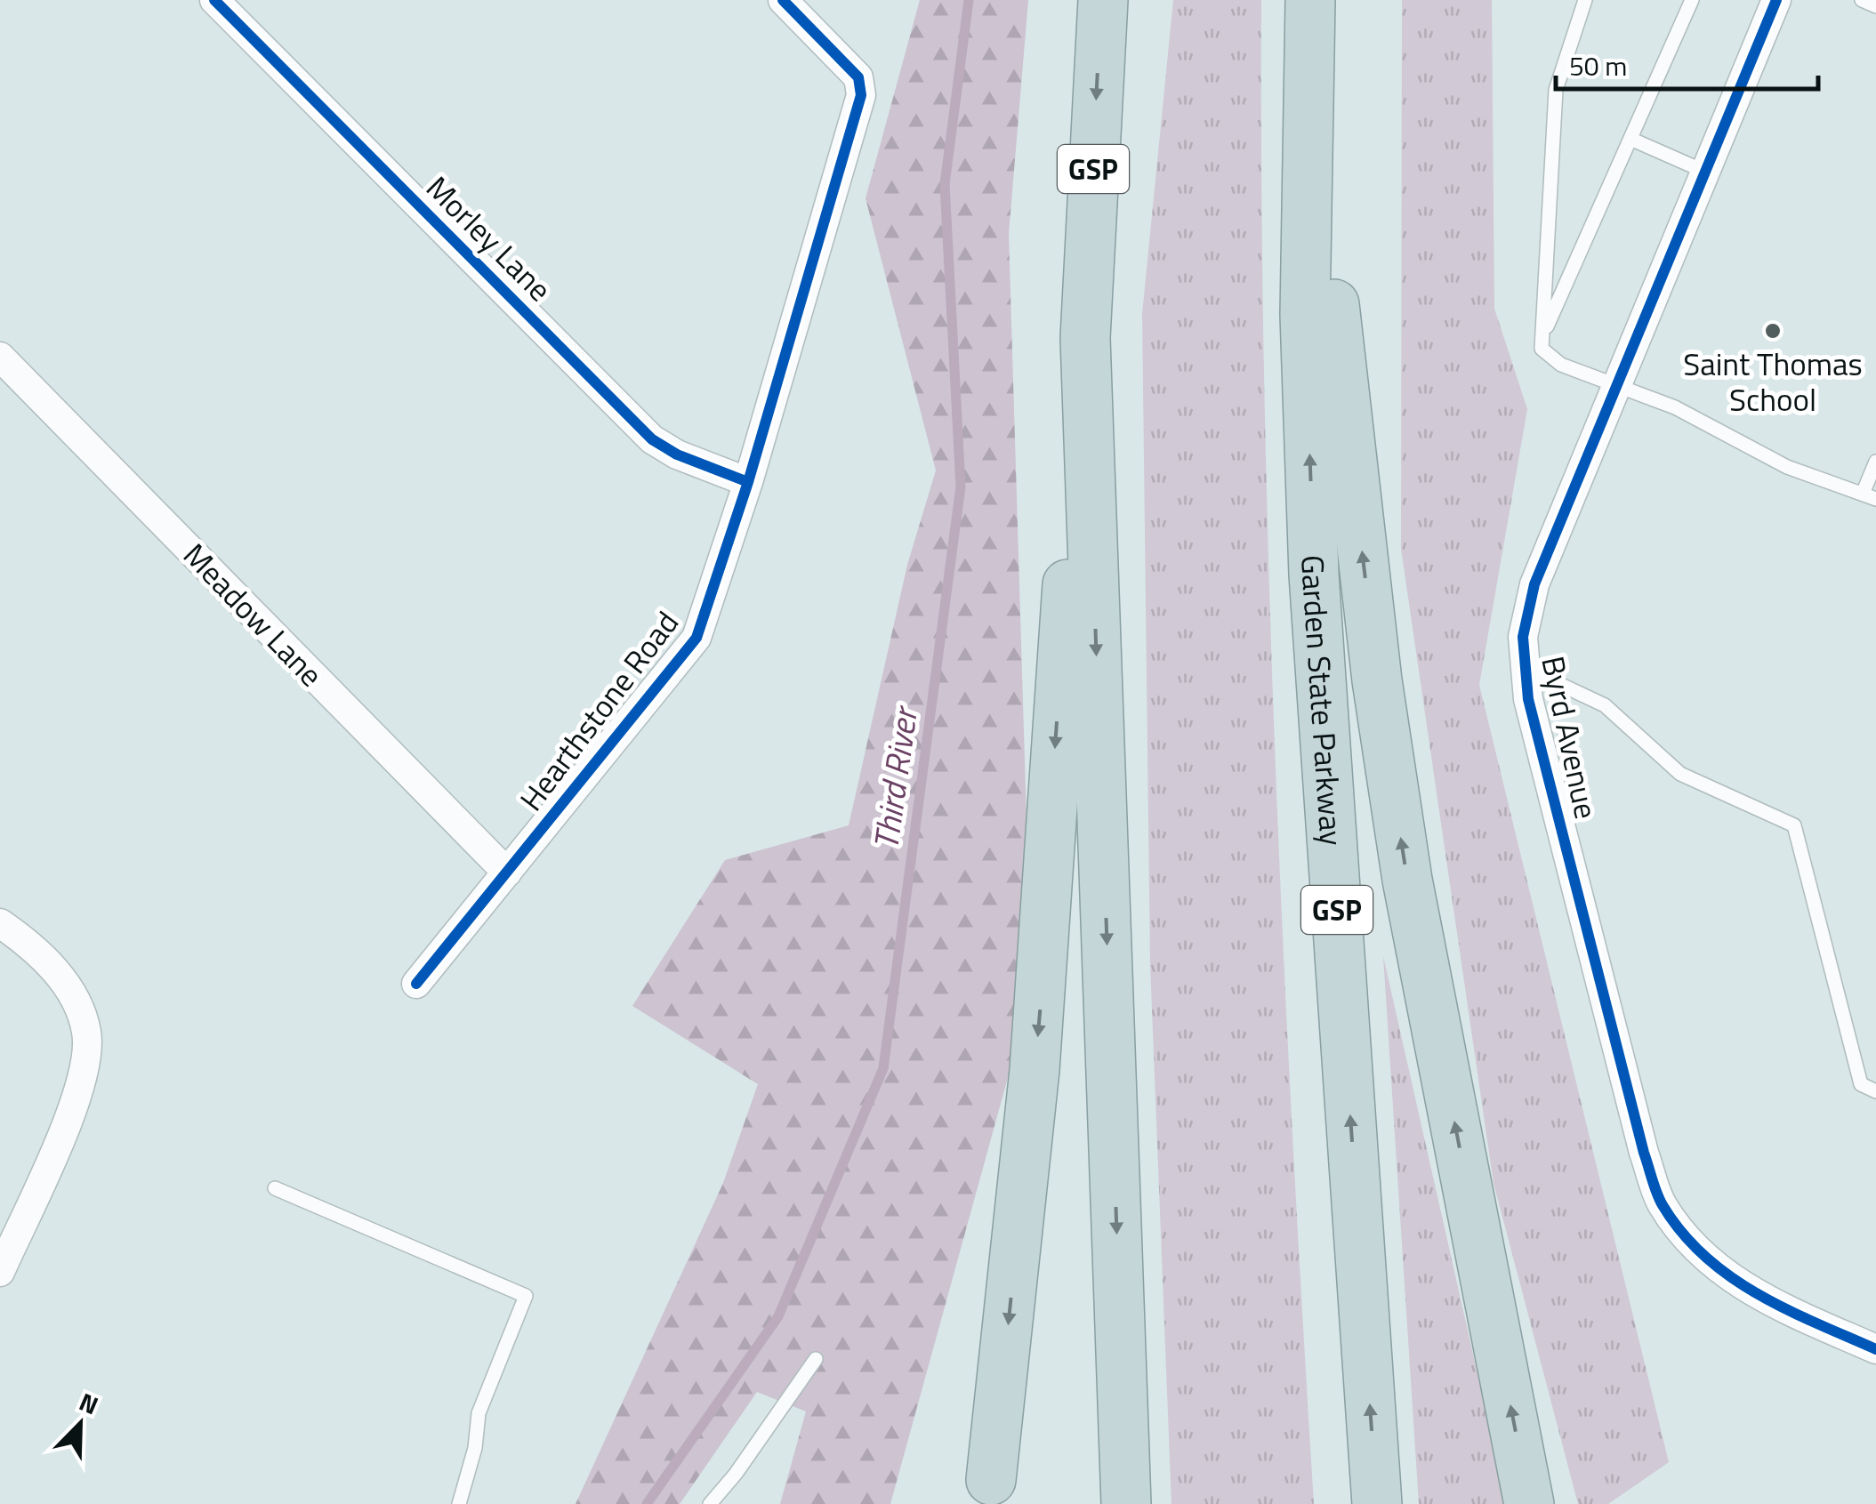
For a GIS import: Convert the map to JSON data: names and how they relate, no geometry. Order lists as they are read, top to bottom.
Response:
{
  "streets": {
    "highway": ["GSP", "Garden State Parkway"],
    "street": [
      "Morley Lane",
      "Meadow Lane",
      "Hearthstone Road",
      "Byrd Avenue"
    ]
  },
  "crossings": [
    ["Morley Lane", "Hearthstone Road"],
    ["Meadow Lane", "Hearthstone Road"]
  ],
  "water": ["Third River"],
  "places": ["Saint Thomas School"],
  "scale_bar": "50 m",
  "north": "top right"
}
